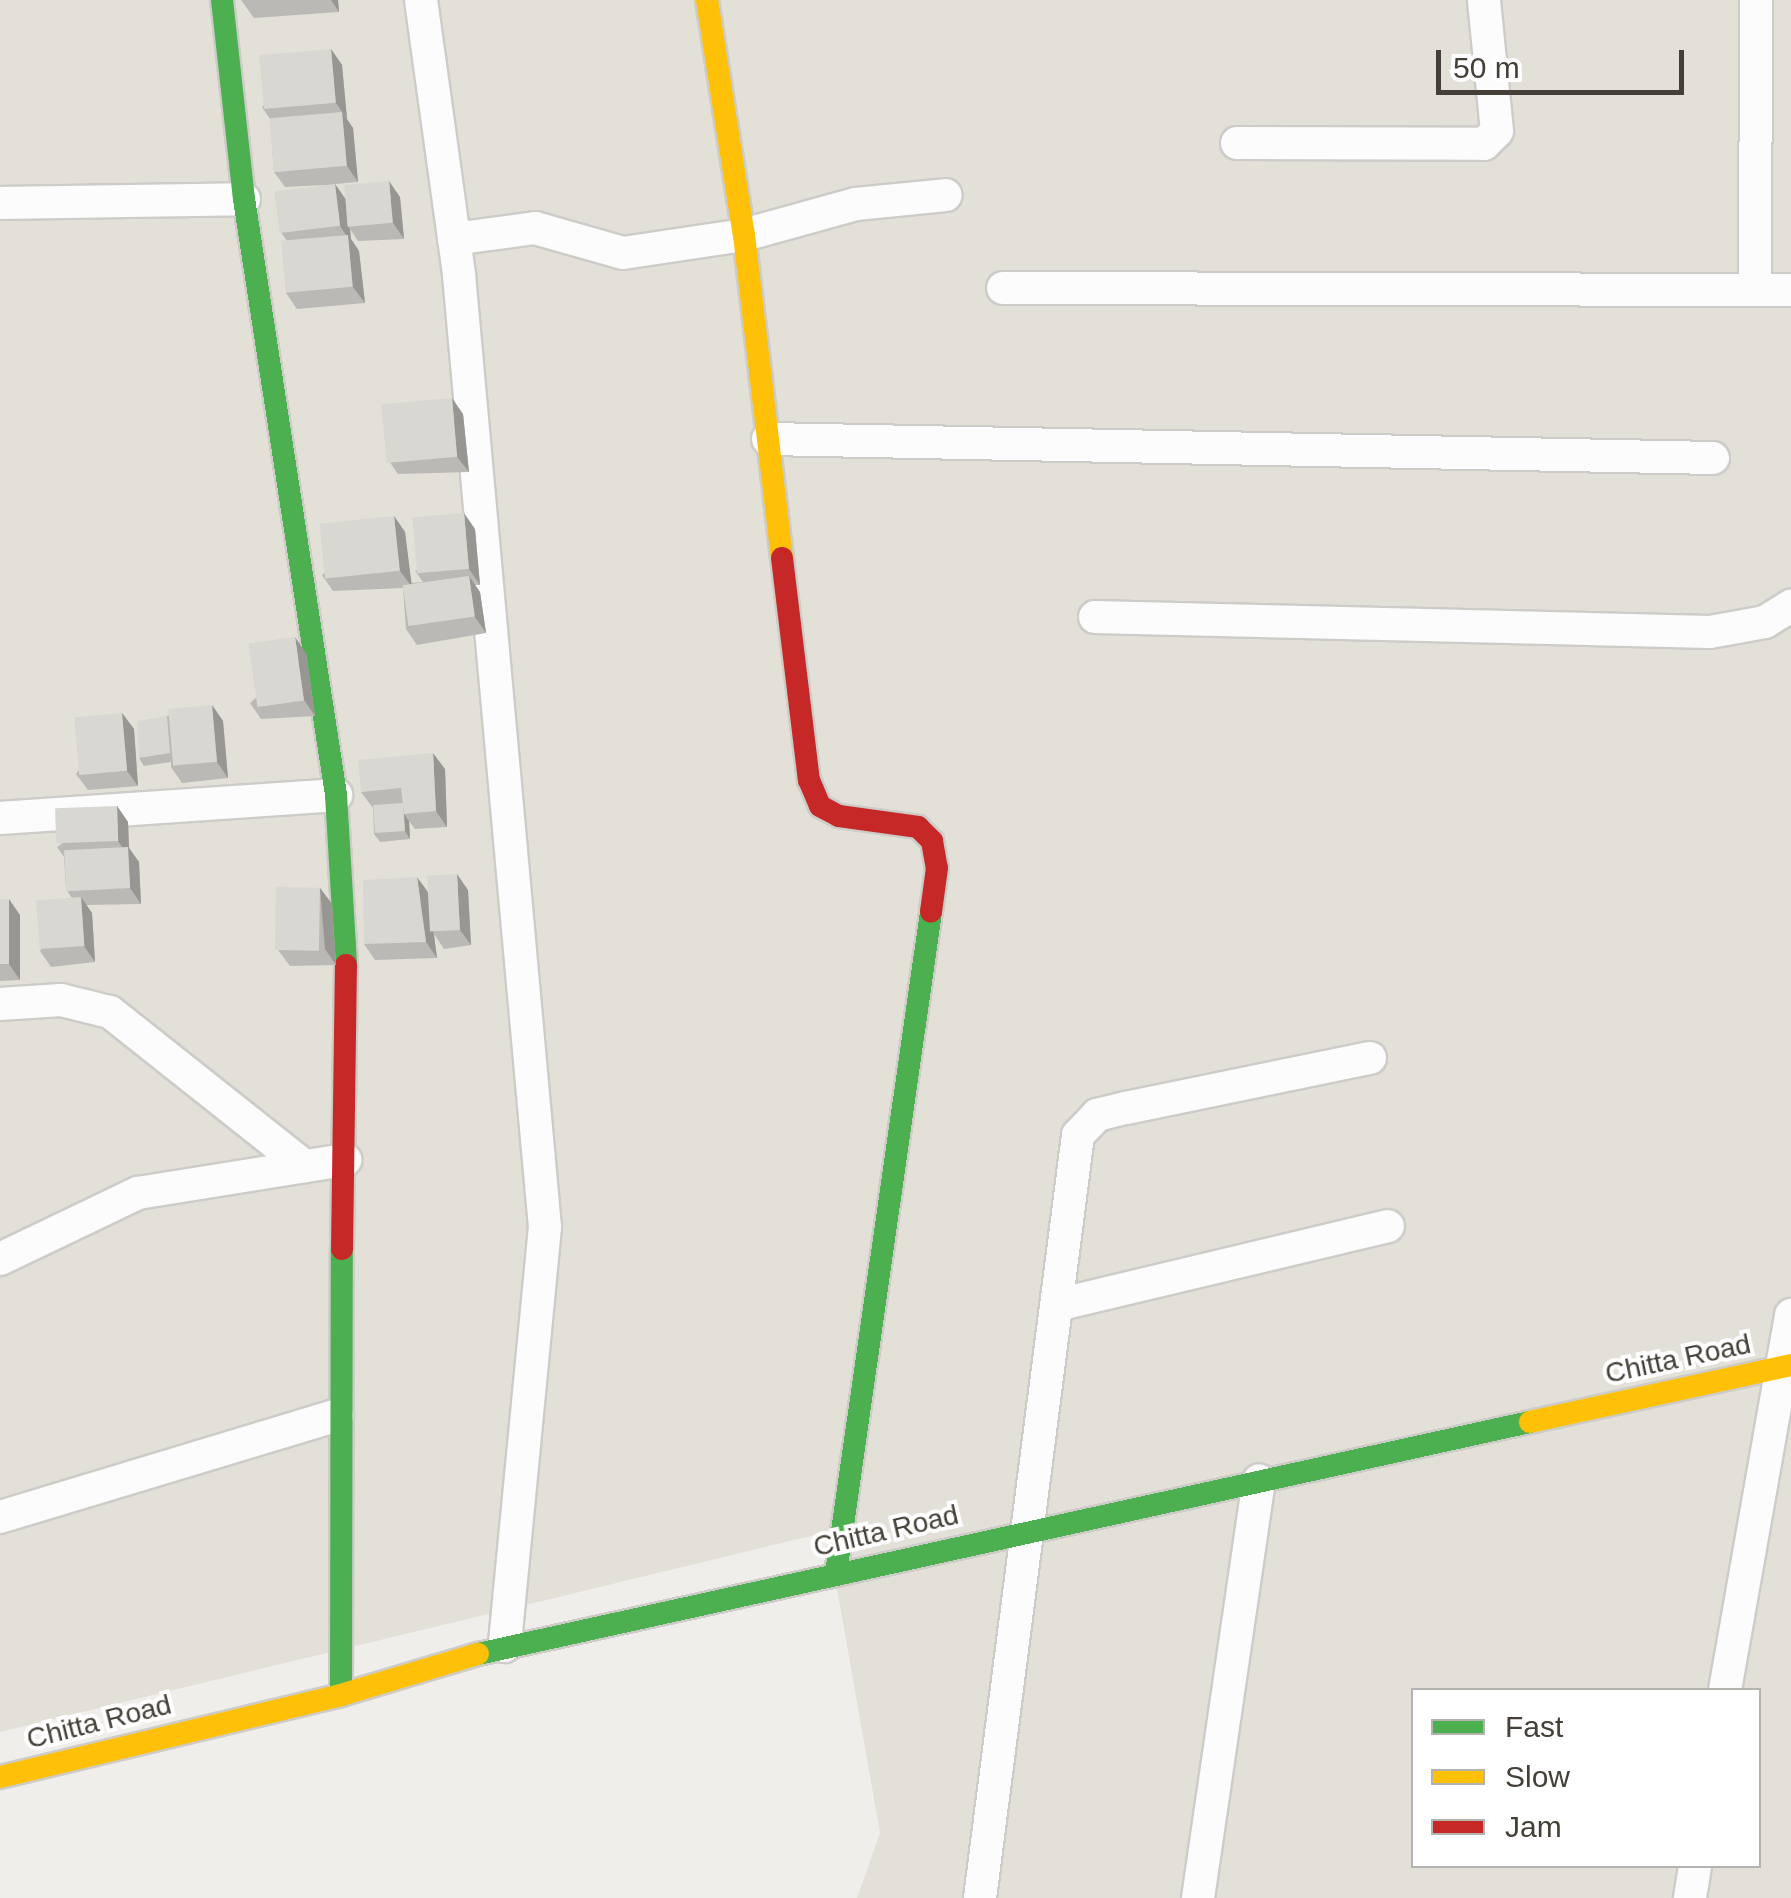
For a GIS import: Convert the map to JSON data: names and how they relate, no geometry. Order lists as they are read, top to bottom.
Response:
{
  "streets": {
    "street": ["Chitta Road"]
  },
  "legend": ["Fast", "Slow", "Jam"],
  "scale_bar": "50 m"
}
